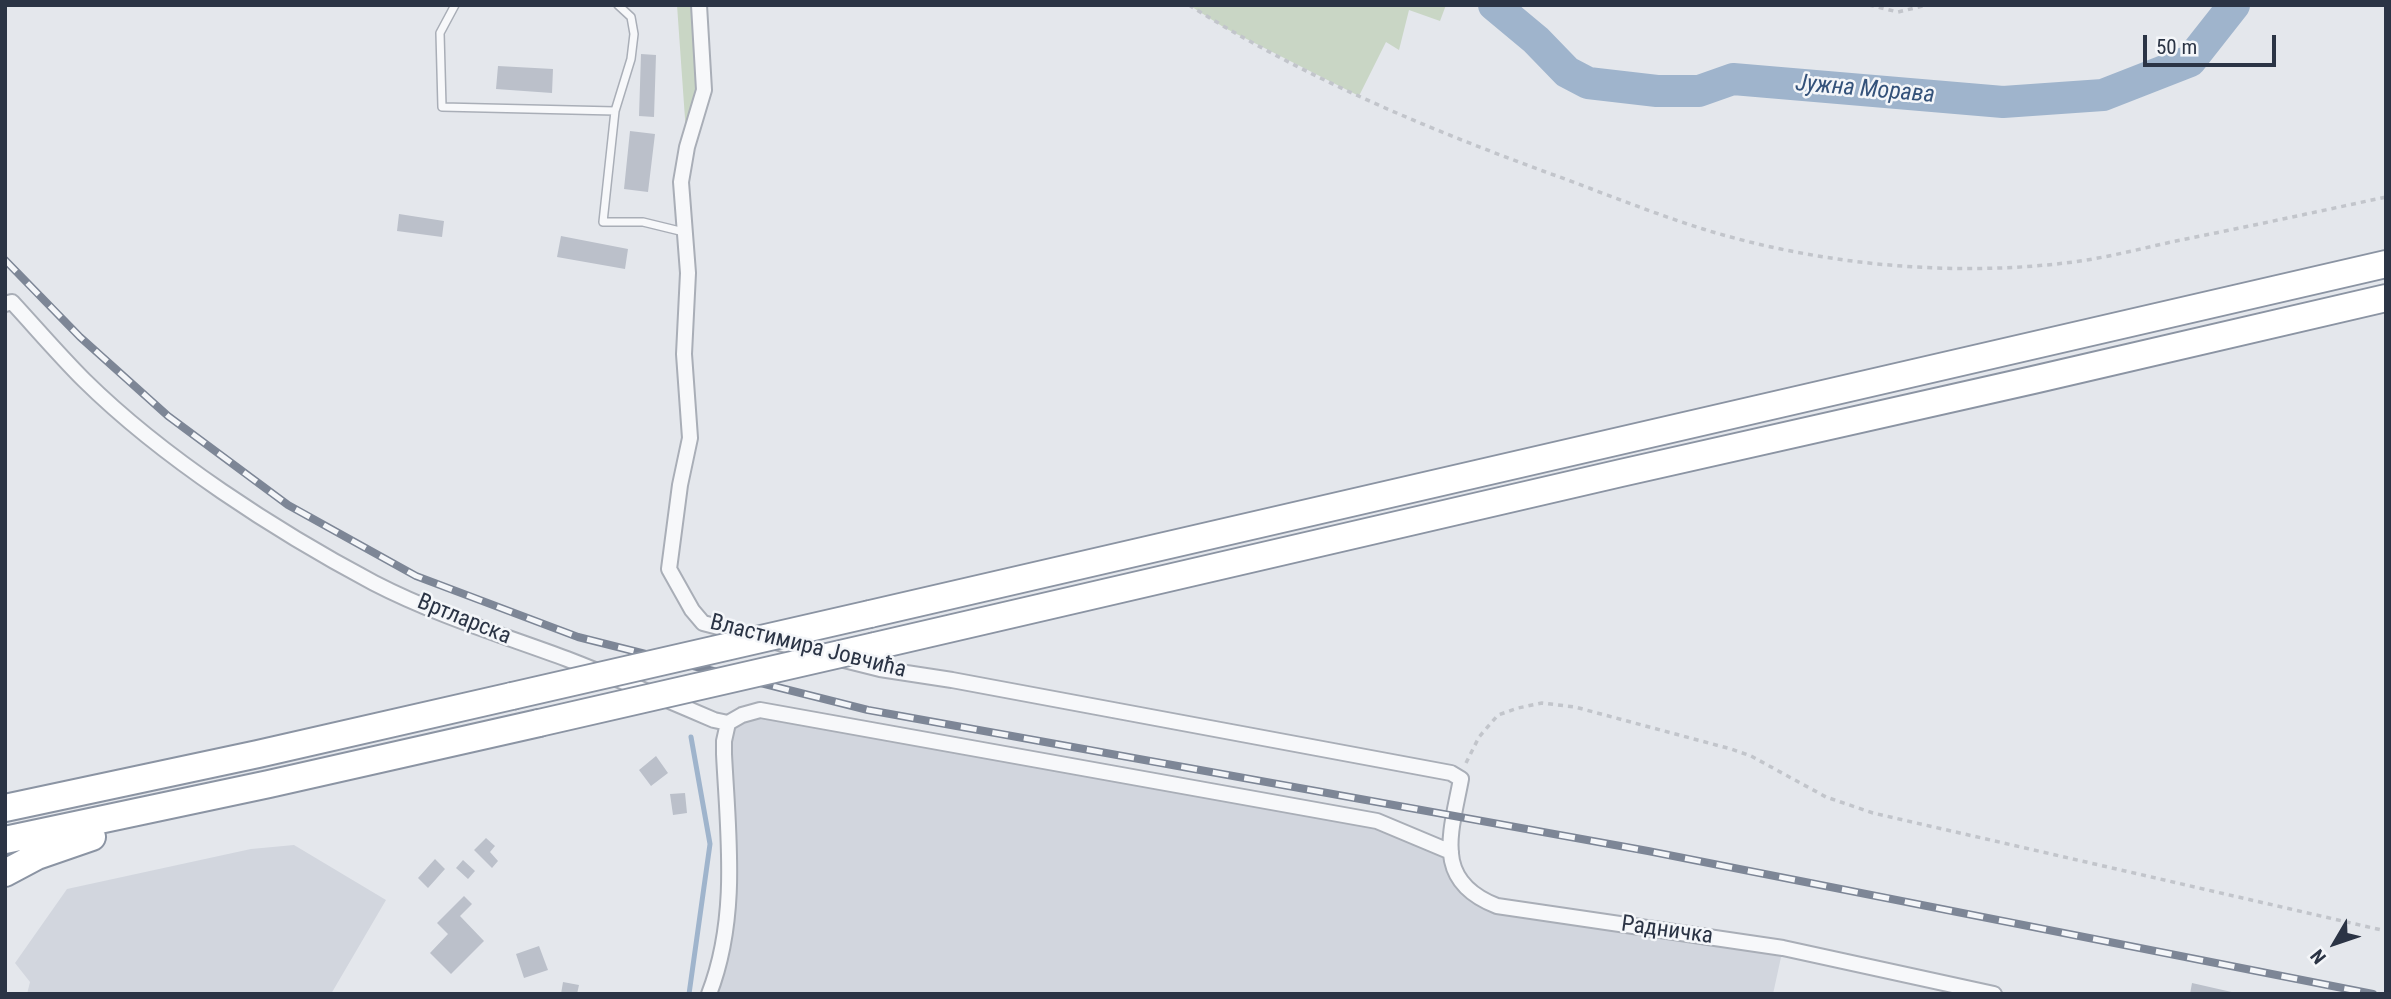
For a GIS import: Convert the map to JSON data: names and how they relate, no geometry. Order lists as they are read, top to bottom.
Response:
{
  "streets": {
    "street": ["Вртларска", "Властимира Јовчића", "Радничка"]
  },
  "crossings": [
    ["Властимира Јовчића", "Радничка"]
  ],
  "water": ["Јужна Морава"],
  "scale_bar": "50 m",
  "north": "bottom left"
}
